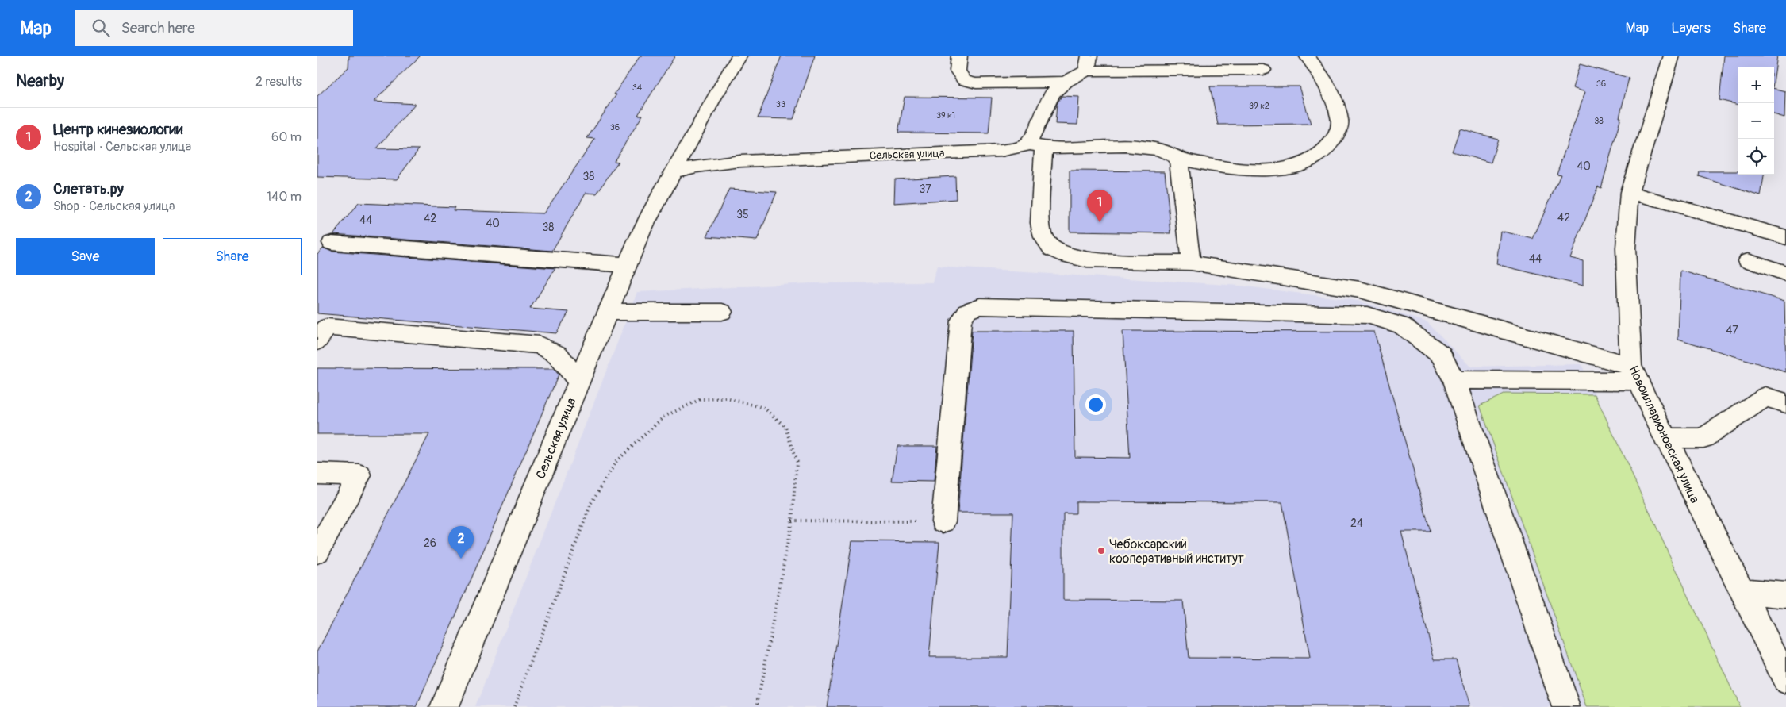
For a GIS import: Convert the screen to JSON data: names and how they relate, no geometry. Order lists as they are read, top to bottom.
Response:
{
  "streets": {
    "street": ["Сельская улица", "Новоилларионовская улица"]
  },
  "places": ["Чебоксарский кооперативный институт"],
  "house_numbers": [
    "36",
    "34",
    "33",
    "39 к2",
    "39 к1",
    "38",
    "36",
    "40",
    "38",
    "37",
    "35",
    "42",
    "42",
    "44",
    "40",
    "38",
    "44",
    "47",
    "24",
    "26"
  ],
  "page": {
    "header": "Map",
    "search": "Search here",
    "nav": ["Map", "Layers", "Share"],
    "heading": ["Nearby", "2 results"],
    "map_buttons": ["+", "−"],
    "list": [
      {
        "mark": "1",
        "name": "Центр кинезиологии",
        "note": "Hospital · Сельская улица",
        "value": "60 m"
      },
      {
        "mark": "2",
        "name": "Слетать.ру",
        "note": "Shop · Сельская улица",
        "value": "140 m"
      }
    ],
    "pins": ["1", "2"],
    "buttons": ["Save", "Share"]
  }
}
